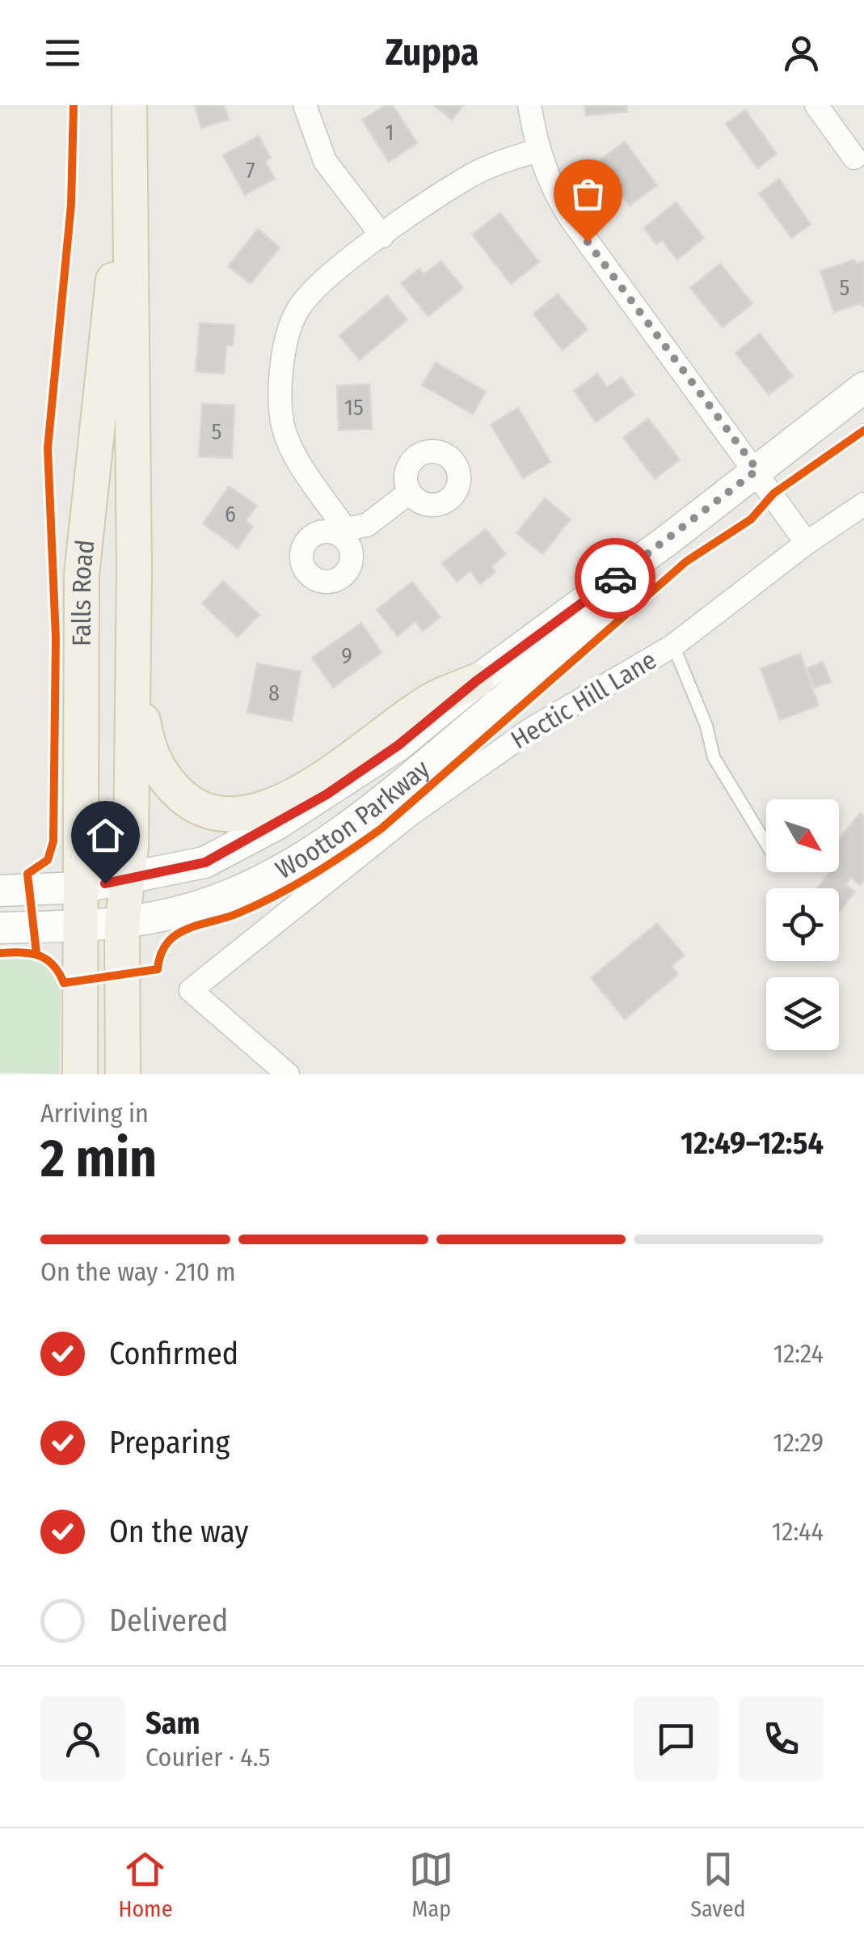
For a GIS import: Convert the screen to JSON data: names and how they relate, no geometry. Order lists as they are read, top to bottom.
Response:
{
  "streets": {
    "main road": ["Falls Road", "Wootton Parkway"],
    "street": ["Hectic Hill Lane"]
  },
  "crossings": [
    ["Falls Road", "Wootton Parkway"]
  ],
  "house_numbers": [
    "1",
    "7",
    "5",
    "15",
    "5",
    "6",
    "9",
    "8"
  ],
  "north": "bottom right",
  "page": {
    "header": "Zuppa",
    "heading": ["2 min", "Arriving in", "12:49–12:54"],
    "panel": ["Sam", "Courier · 4.5"],
    "bar": "On the way · 210 m",
    "list": [
      ["Confirmed", "12:24"],
      ["Preparing", "12:29"],
      ["On the way", "12:44"],
      "Delivered"
    ],
    "tabs": ["Home", "Map", "Saved"]
  }
}
